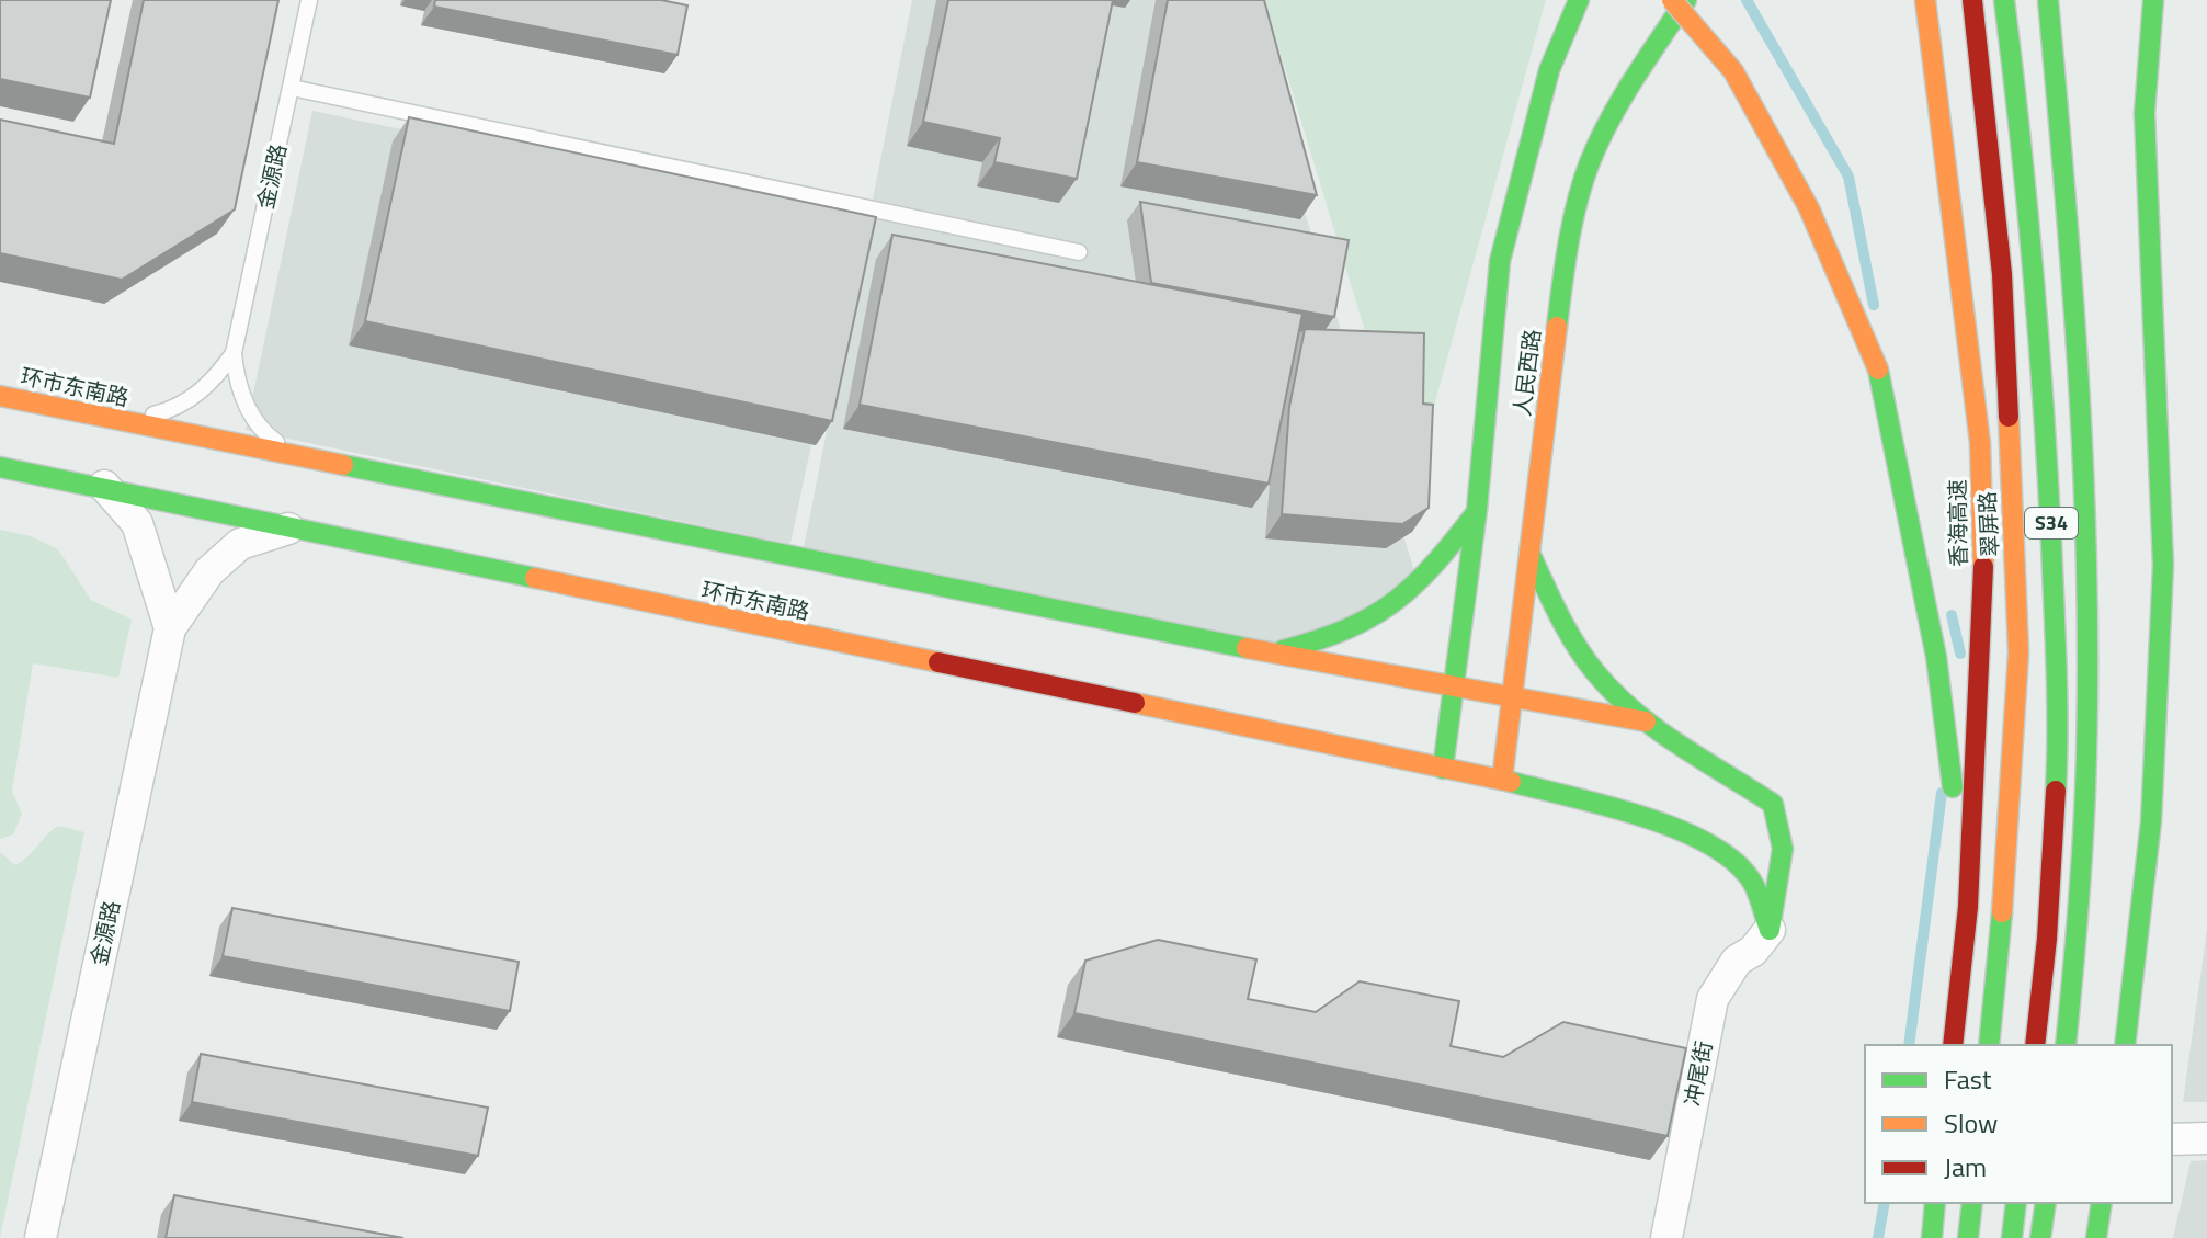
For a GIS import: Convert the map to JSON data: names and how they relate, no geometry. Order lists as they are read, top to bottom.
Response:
{
  "streets": {
    "main road": [
      "人民西路",
      "环市东南路",
      "香海高速",
      "S34",
      "翠屏路"
    ],
    "street": ["金源路", "冲尾街"]
  },
  "crossings": [
    ["人民西路", "环市东南路"],
    ["环市东南路", "冲尾街"]
  ],
  "legend": ["Fast", "Slow", "Jam"]
}
